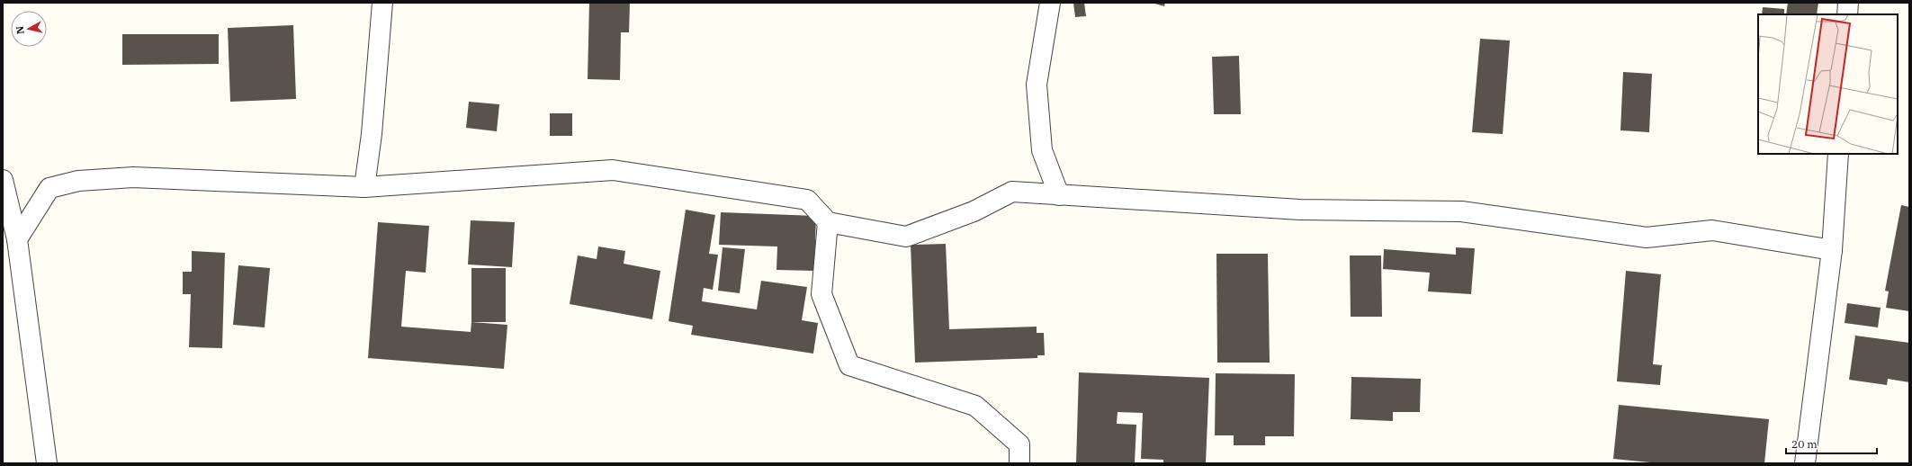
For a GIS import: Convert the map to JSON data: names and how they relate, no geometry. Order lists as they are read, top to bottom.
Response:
{
  "scale_bar": "20 m",
  "north": "left"
}
